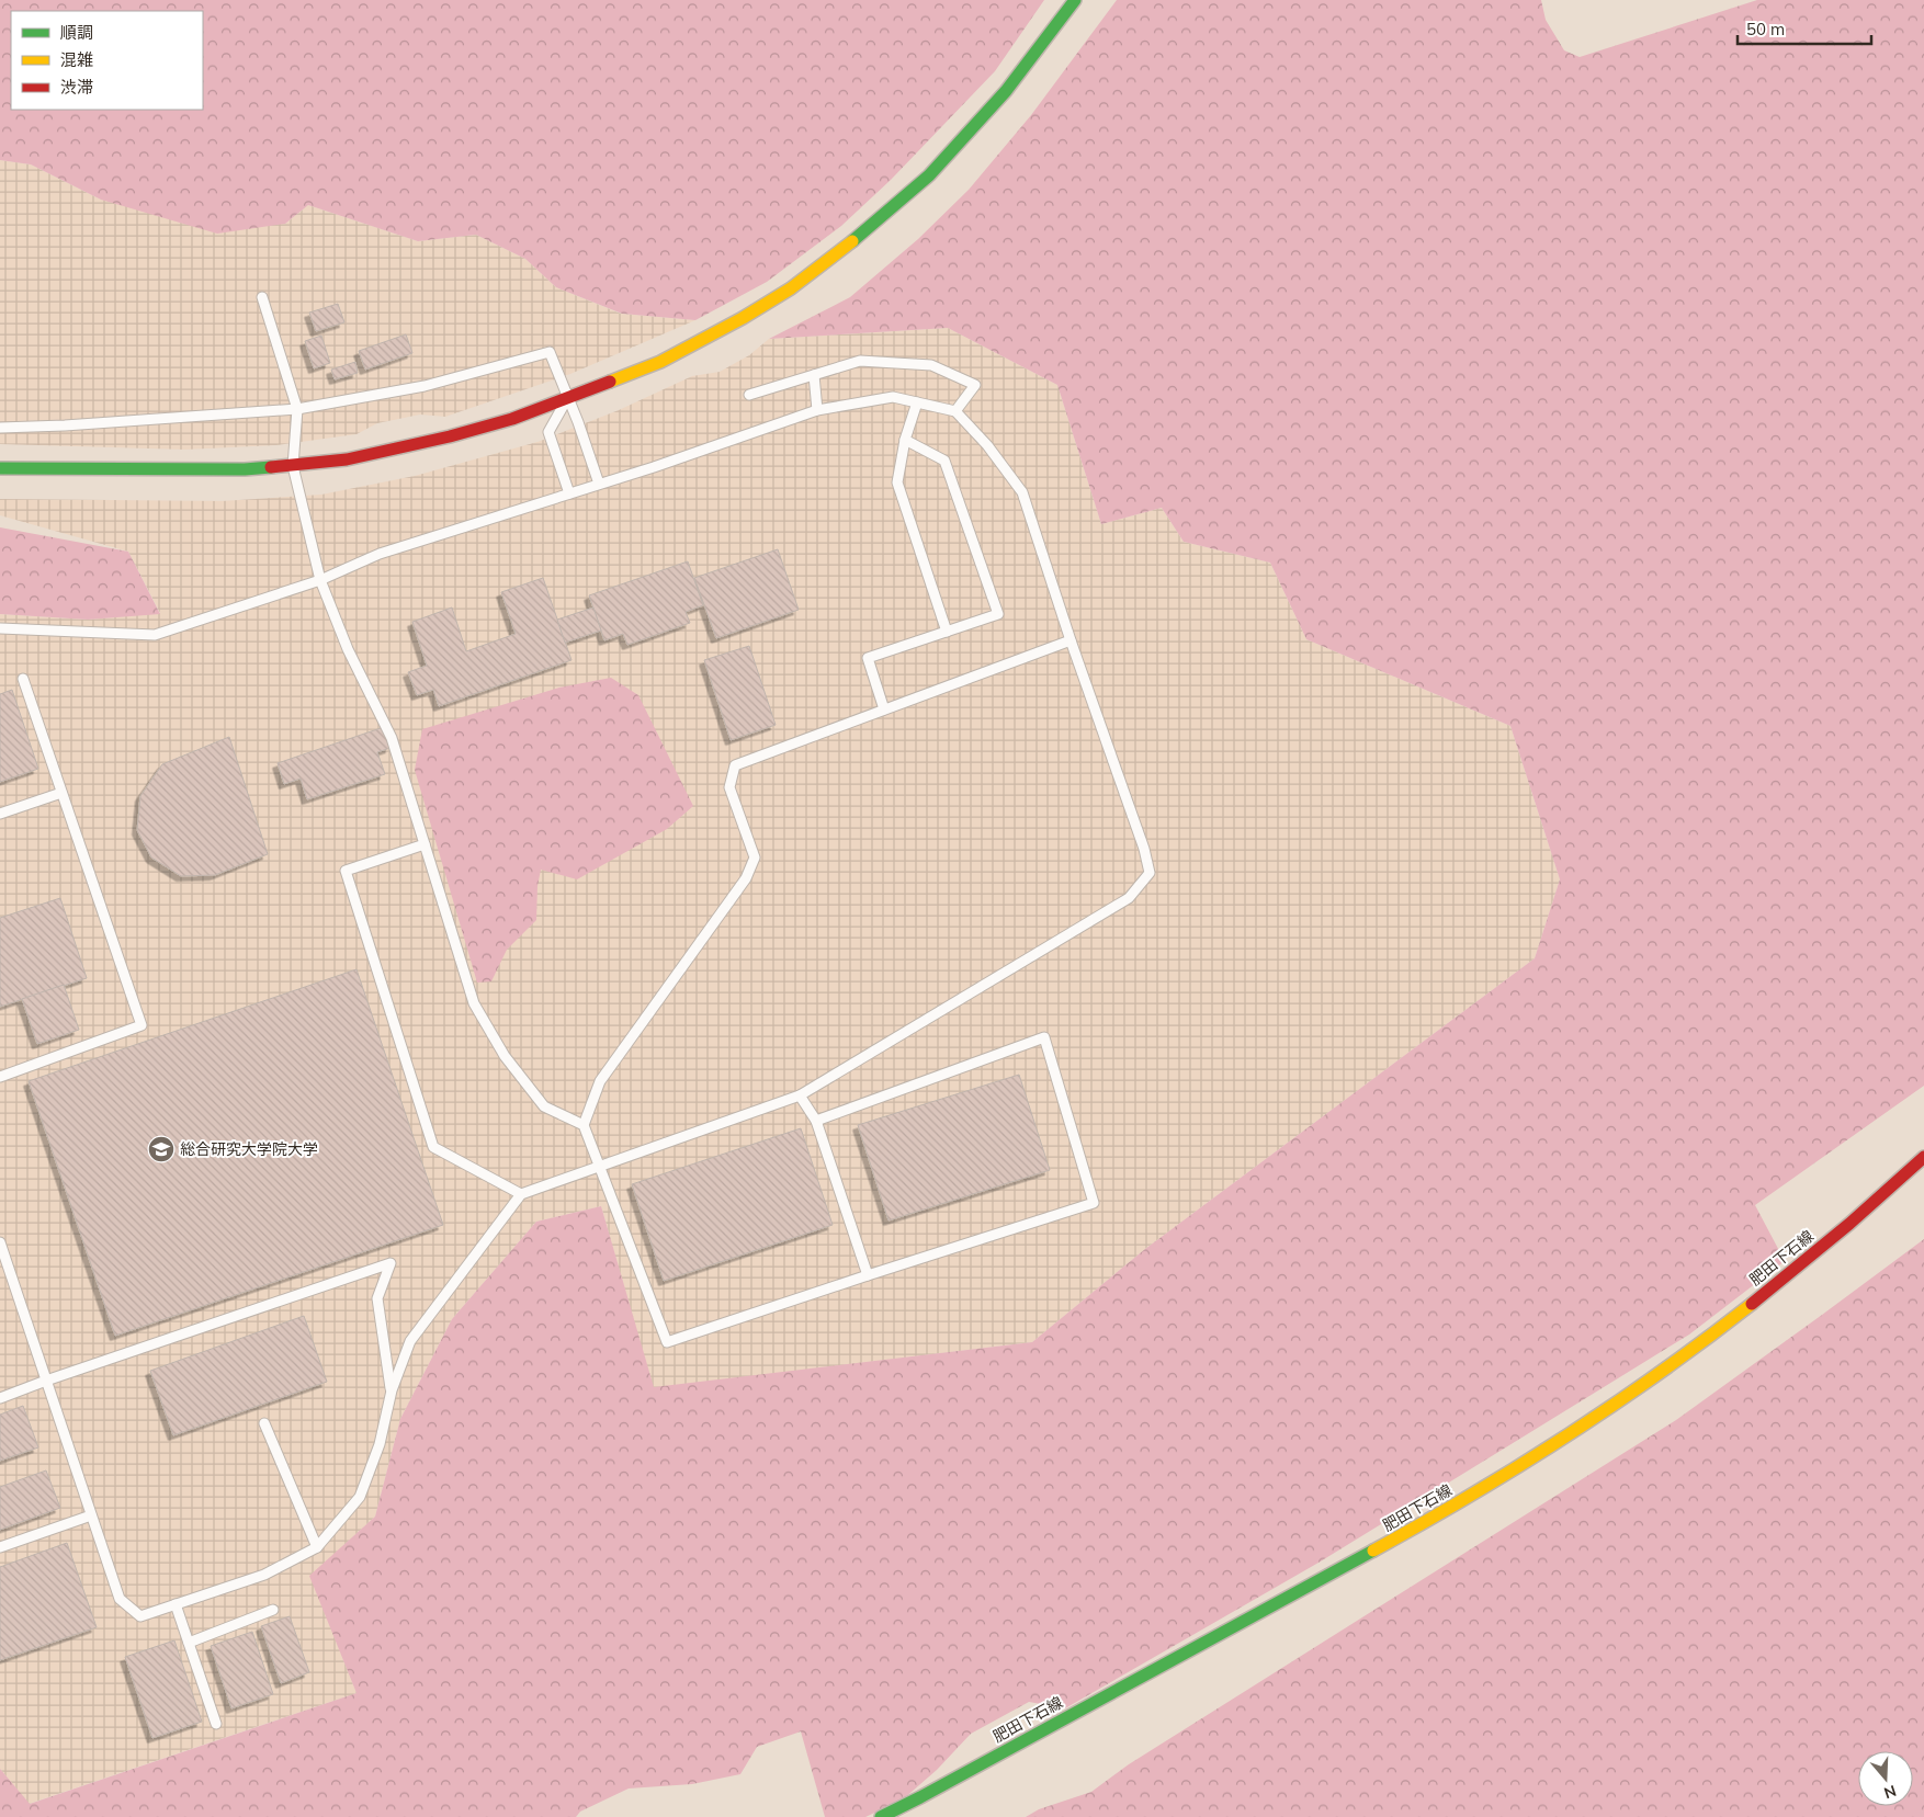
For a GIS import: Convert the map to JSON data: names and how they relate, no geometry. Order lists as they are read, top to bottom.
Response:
{
  "streets": {
    "main road": ["肥田下石線"]
  },
  "places": {
    "school or university": ["総合研究大学院大学"]
  },
  "legend": ["順調", "混雑", "渋滞"],
  "scale_bar": "50 m",
  "north": "bottom"
}
